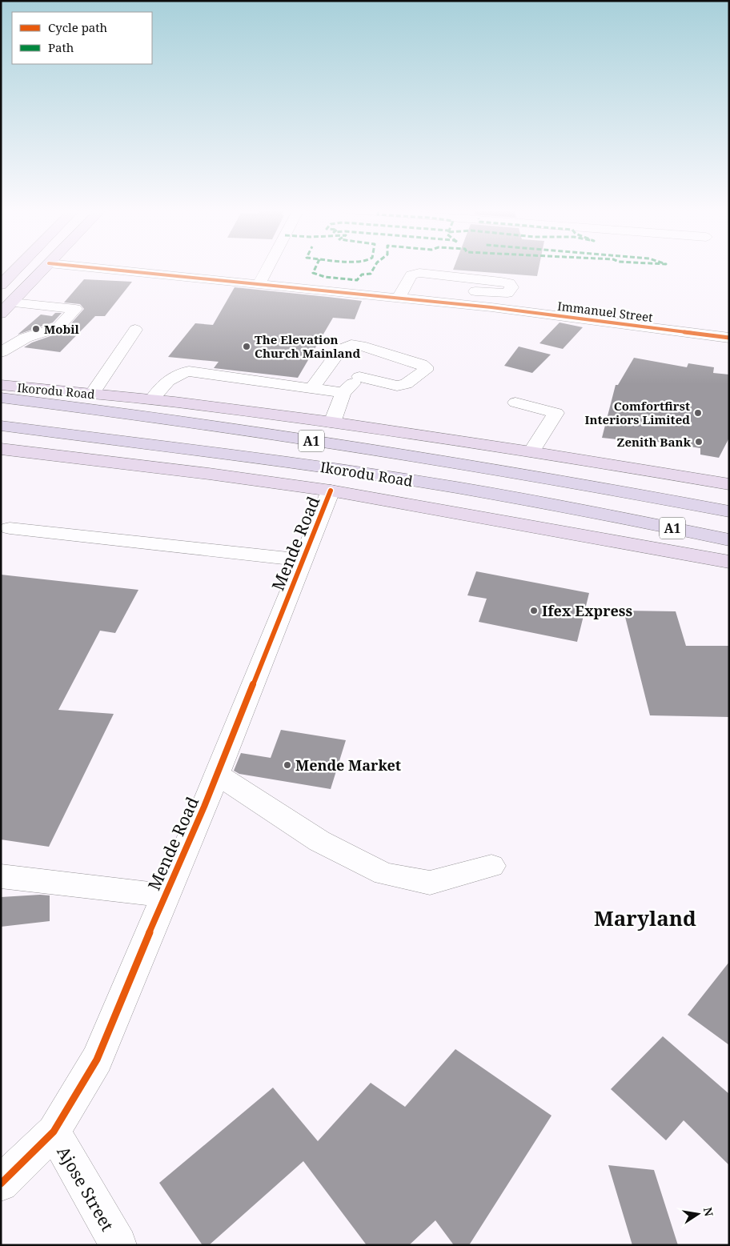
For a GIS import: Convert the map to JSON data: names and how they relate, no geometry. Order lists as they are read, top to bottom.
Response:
{
  "streets": {
    "highway": ["Ikorodu Road", "A1"],
    "street": ["Immanuel Street", "Mende Road", "Ajose Street"]
  },
  "crossings": [
    ["Ikorodu Road", "Mende Road"],
    ["Mende Road", "Ajose Street"]
  ],
  "districts": ["Maryland"],
  "places": [
    "Mobil",
    "The Elevation Church Mainland",
    "Comfortfirst Interiors Limited",
    "Zenith Bank",
    "Ifex Express",
    "Mende Market"
  ],
  "legend": ["Cycle path", "Path"],
  "north": "right"
}
